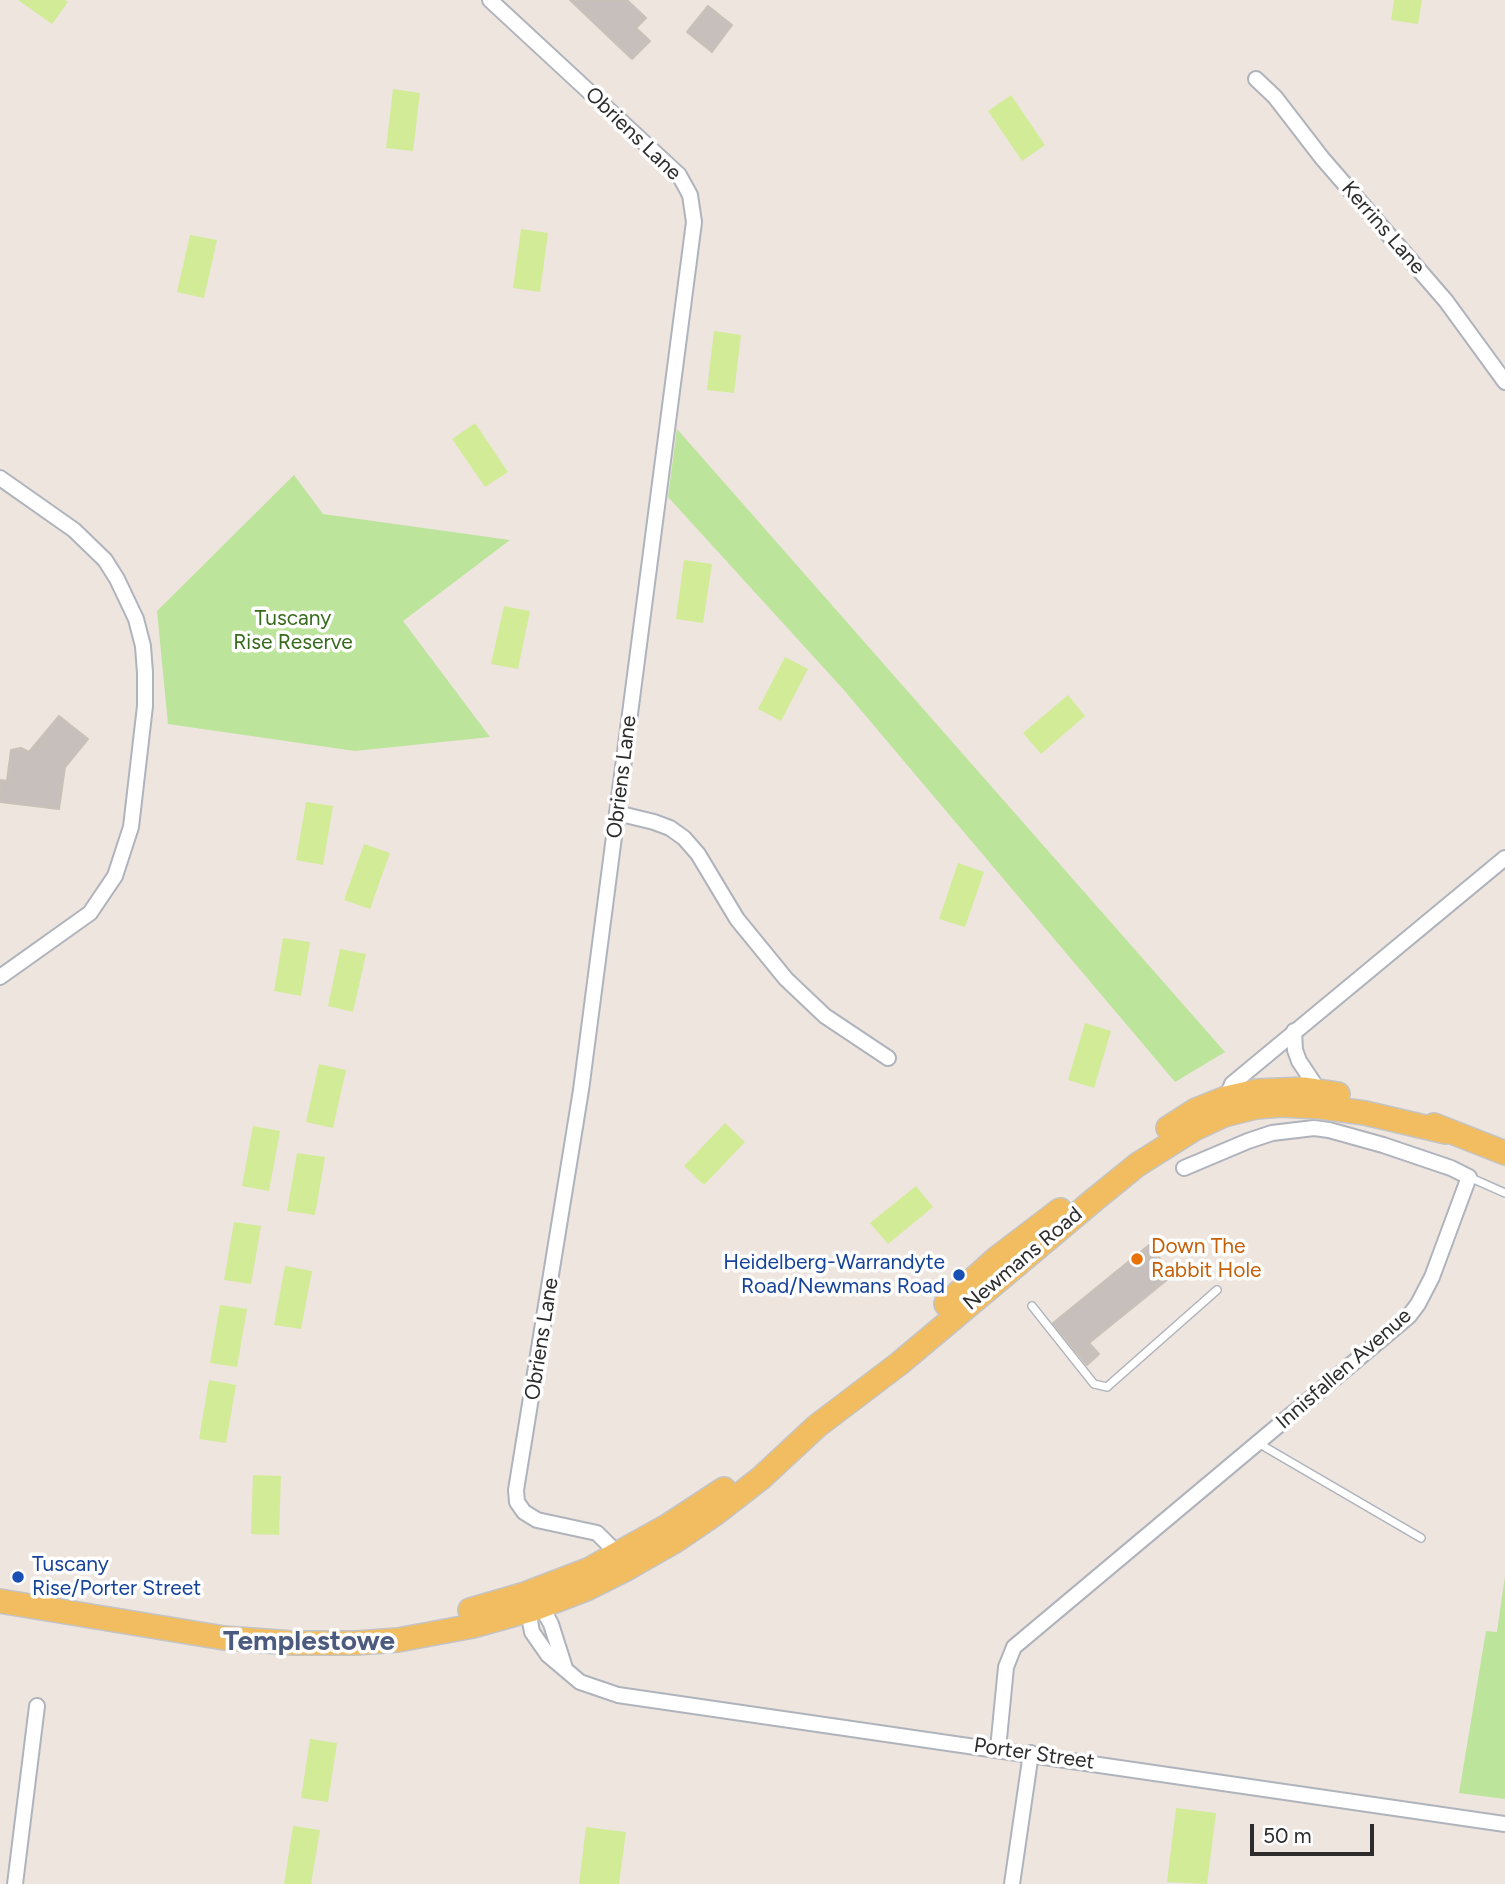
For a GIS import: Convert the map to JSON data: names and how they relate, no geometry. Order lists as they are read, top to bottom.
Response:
{
  "streets": {
    "main road": ["Newmans Road"],
    "street": [
      "Obriens Lane",
      "Kerrins Lane",
      "Innisfallen Avenue",
      "Porter Street"
    ]
  },
  "crossings": [
    ["Obriens Lane", "Newmans Road"],
    ["Newmans Road", "Porter Street"],
    ["Innisfallen Avenue", "Porter Street"]
  ],
  "districts": ["Templestowe"],
  "parks": ["Tuscany Rise Reserve"],
  "places": ["Down The Rabbit Hole", "Heidelberg-Warrandyte Road/Newmans Road", "Tuscany Rise/Porter Street"],
  "scale_bar": "50 m"
}
